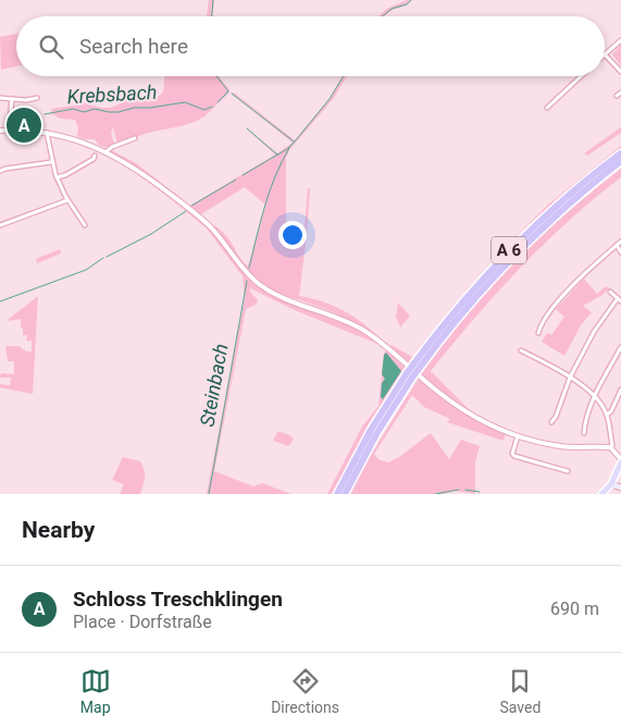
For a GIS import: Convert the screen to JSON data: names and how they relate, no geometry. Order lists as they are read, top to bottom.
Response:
{
  "streets": {
    "highway": ["A 6"]
  },
  "water": ["Krebsbach", "Steinbach"],
  "page": {
    "search": "Search here",
    "pins": "A",
    "heading": "Nearby",
    "list": [
      {
        "mark": "A",
        "name": "Schloss Treschklingen",
        "note": "Place · Dorfstraße",
        "value": "690 m"
      }
    ],
    "nav": ["Map", "Directions", "Saved"]
  }
}
